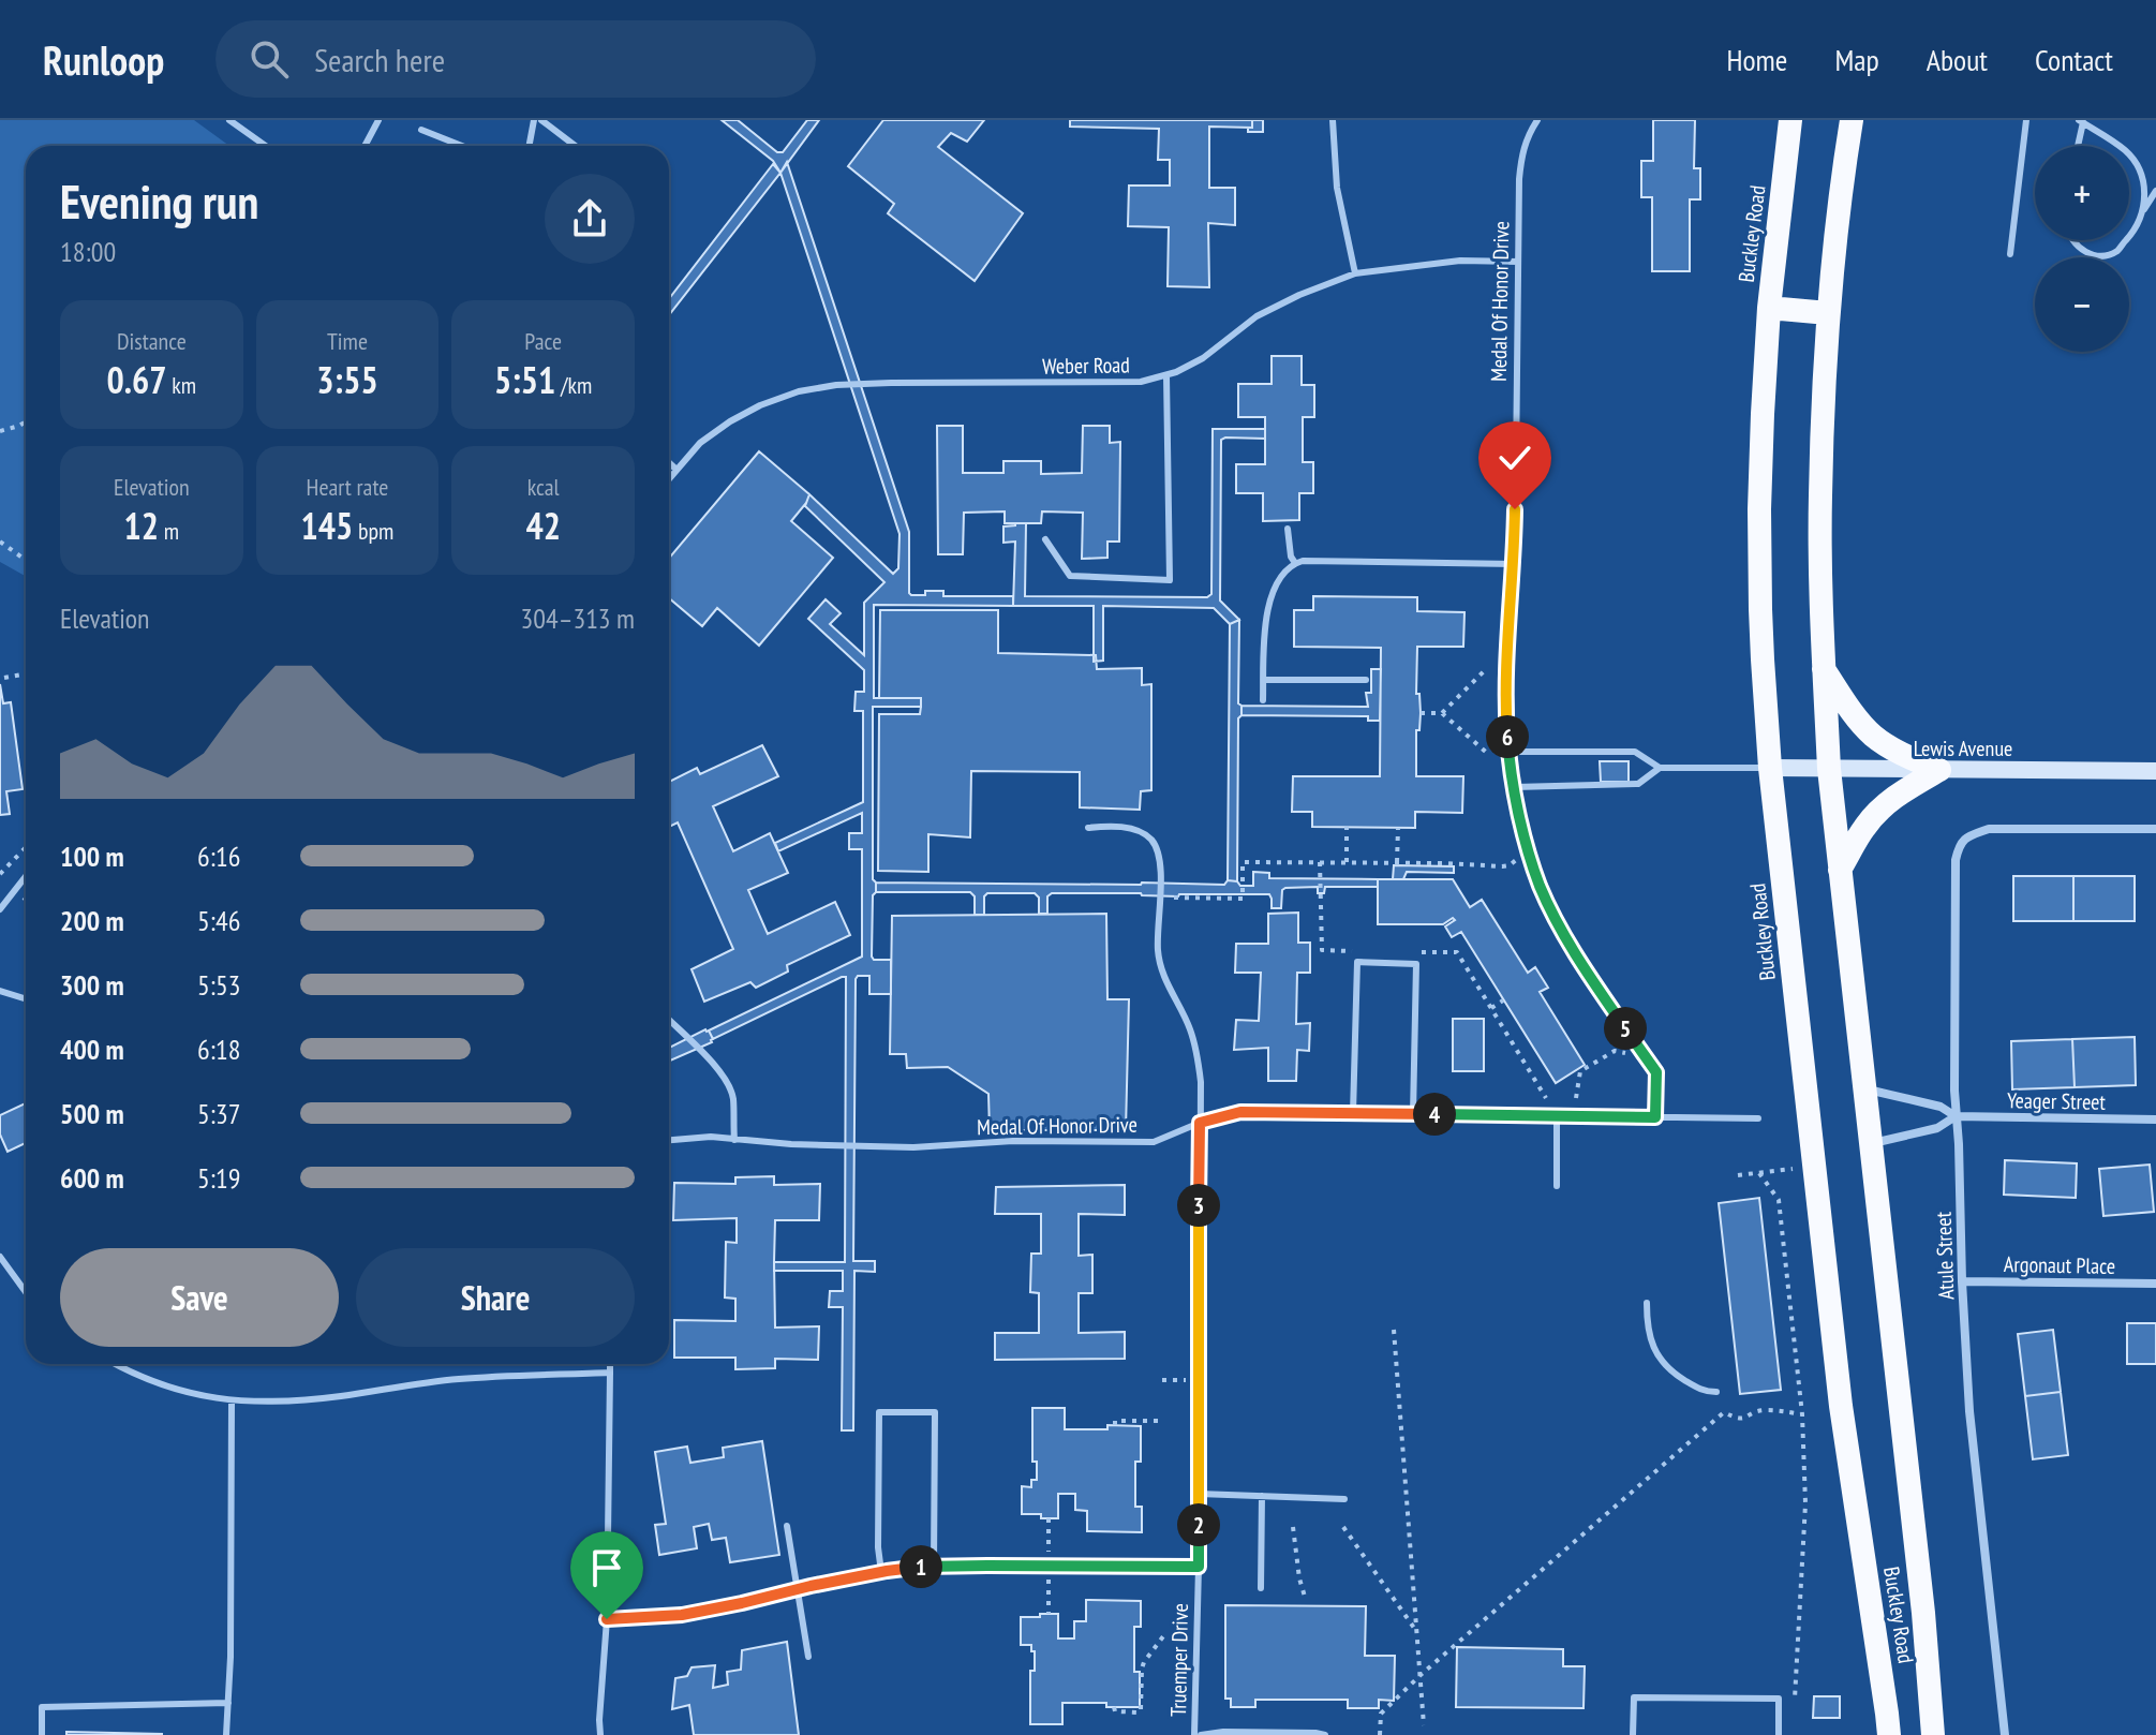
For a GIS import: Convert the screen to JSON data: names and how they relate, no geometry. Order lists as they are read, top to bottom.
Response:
{
  "streets": {
    "highway": ["Buckley Road"],
    "main road": ["Lewis Avenue"],
    "street": ["Yeager Street", "Atule Street", "Argonaut Place"],
    "lane": ["Medal Of Honor Drive", "Weber Road", "Truemper Drive"]
  },
  "crossings": [
    ["Buckley Road", "Lewis Avenue"],
    ["Medal Of Honor Drive", "Weber Road"],
    ["Medal Of Honor Drive", "Truemper Drive"],
    ["Yeager Street", "Atule Street"],
    ["Atule Street", "Argonaut Place"]
  ],
  "page": {
    "header": "Runloop",
    "search": "Search here",
    "nav": [
      "Home",
      "Map",
      "About",
      "Contact"
    ],
    "map_buttons": ["+", "−"],
    "heading": ["Evening run", "18:00"],
    "stats": [
      ["Distance", "0.67 km"],
      ["Time", "3:55"],
      ["Pace", "5:51 /km"],
      ["Elevation", "12 m"],
      ["Heart rate", "145 bpm"],
      ["kcal", "42"]
    ],
    "chart": ["Elevation", "304–313 m"],
    "pins": [
      "6",
      "5",
      "4",
      "3",
      "2",
      "1"
    ],
    "list": [
      {
        "name": "100 m",
        "note": "6:16"
      },
      {
        "name": "200 m",
        "note": "5:46"
      },
      {
        "name": "300 m",
        "note": "5:53"
      },
      {
        "name": "400 m",
        "note": "6:18"
      },
      {
        "name": "500 m",
        "note": "5:37"
      },
      {
        "name": "600 m",
        "note": "5:19"
      }
    ],
    "buttons": ["Save", "Share"]
  }
}
